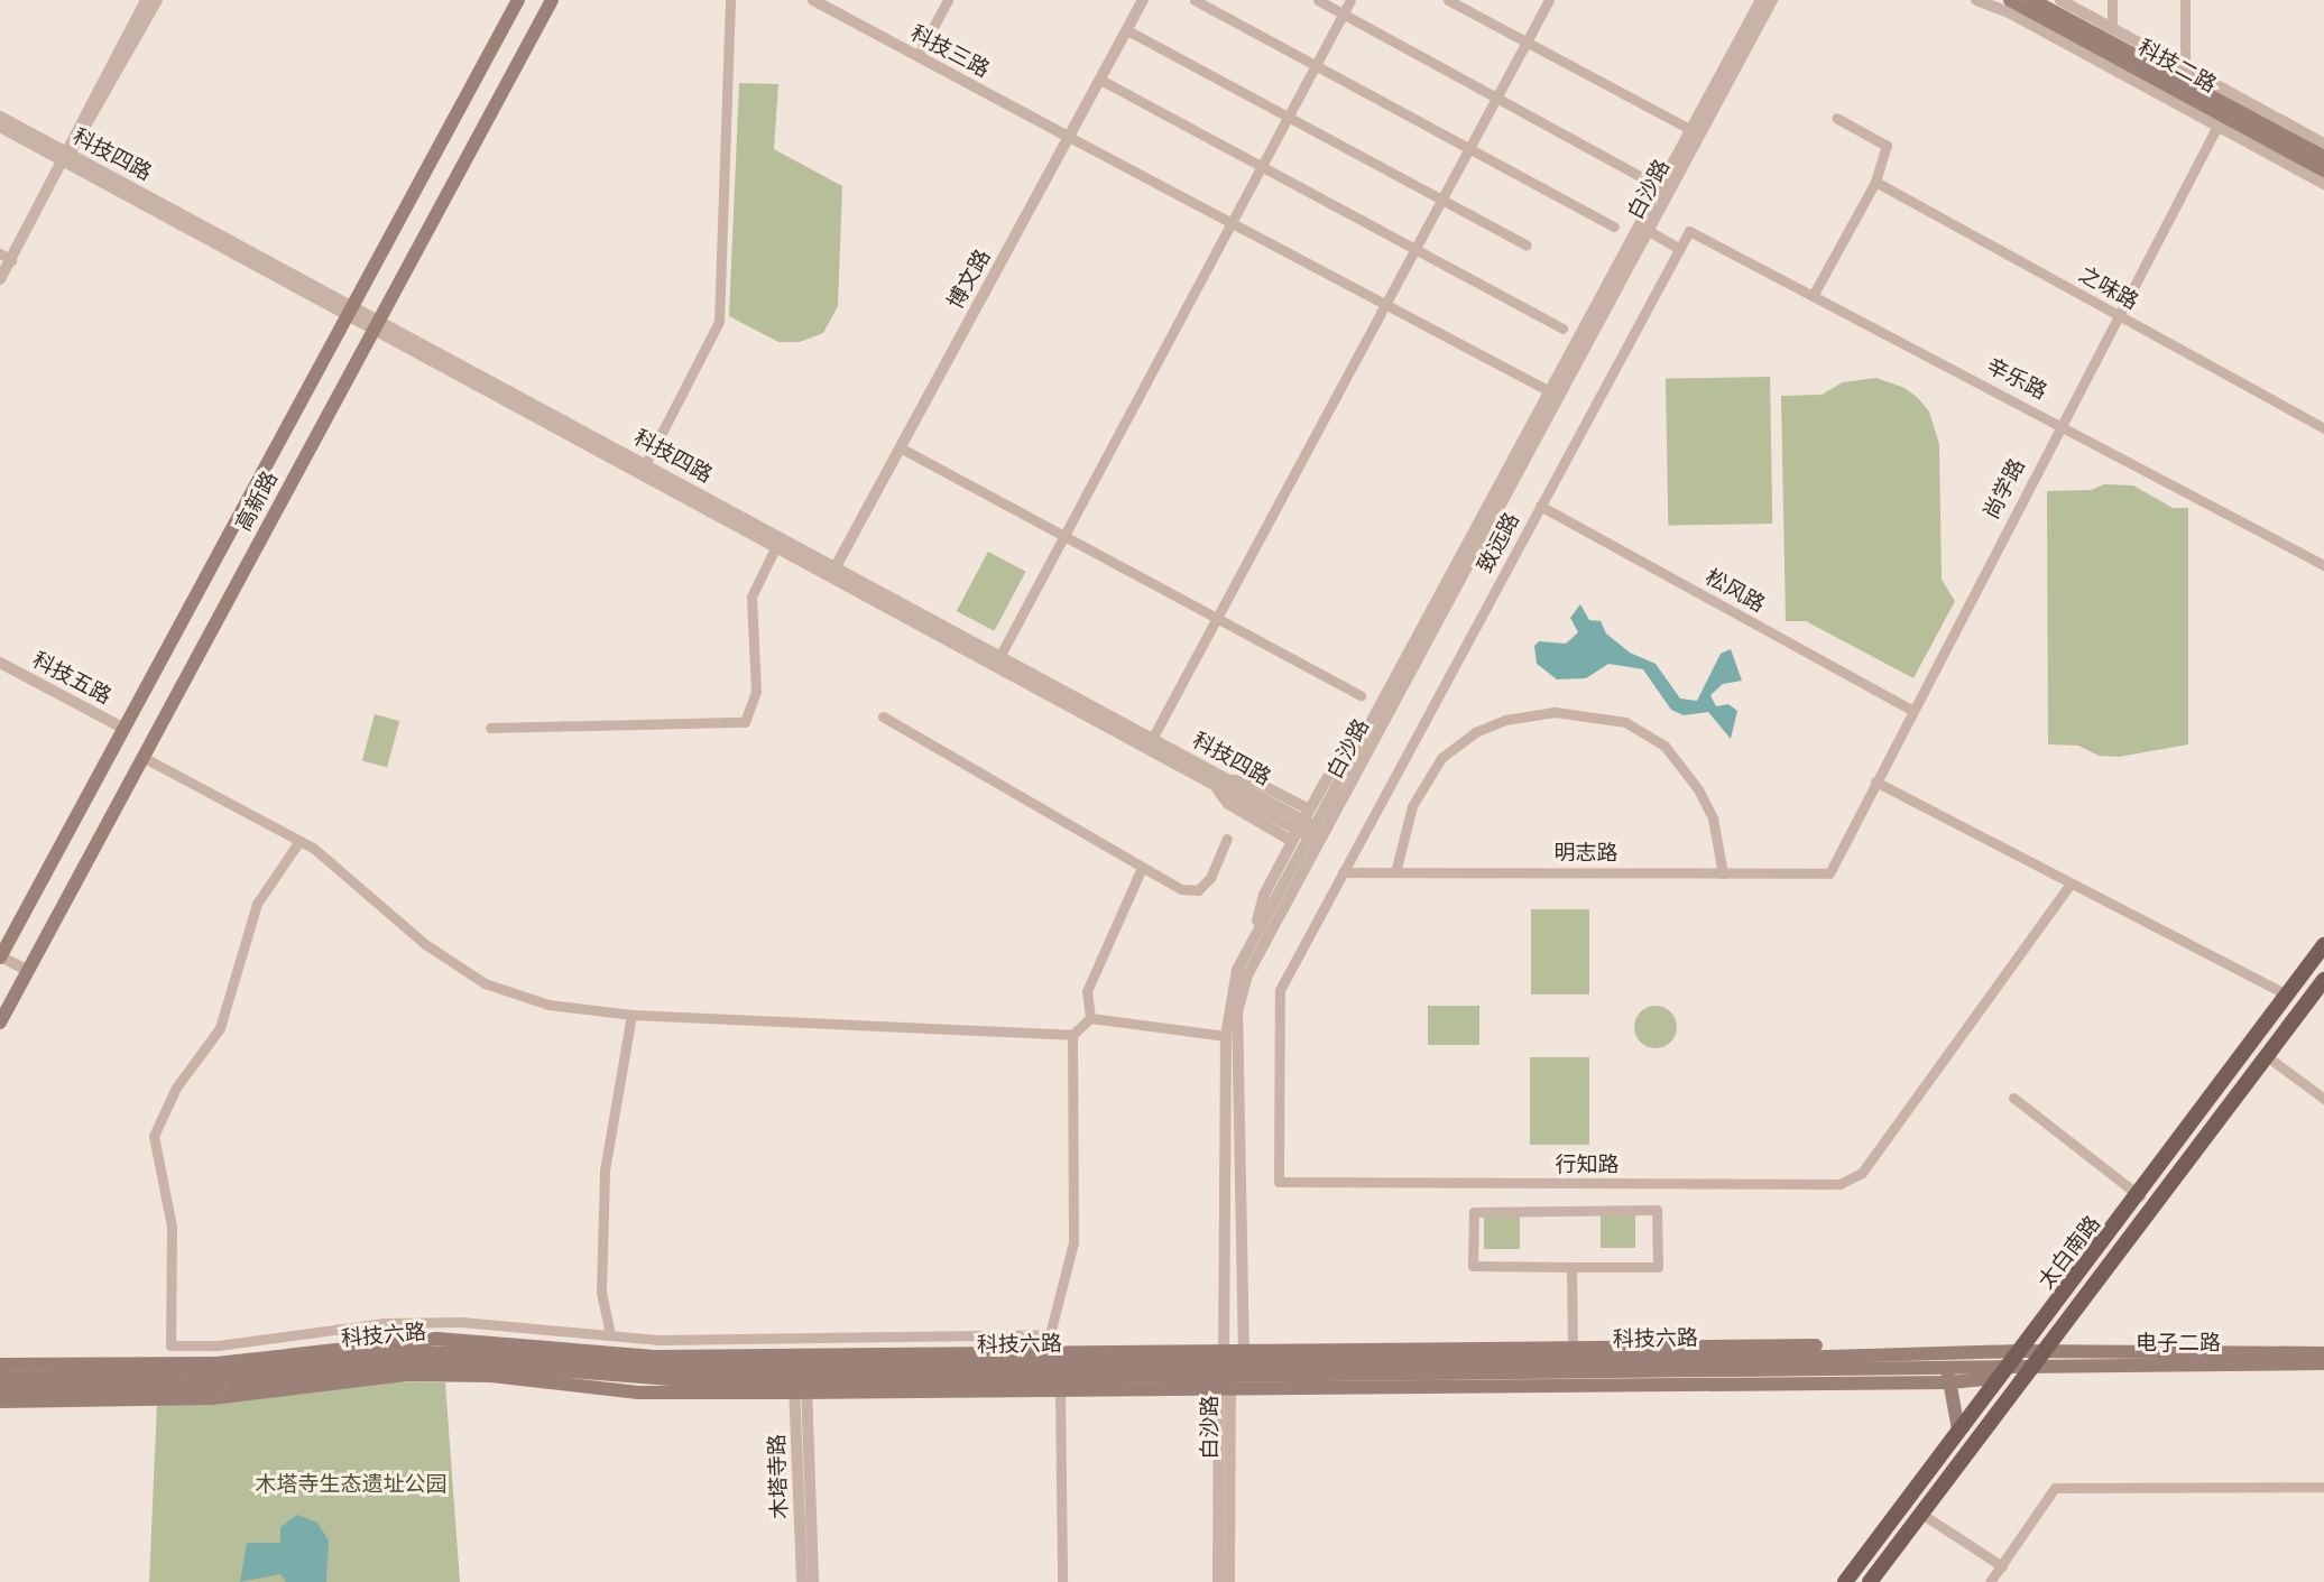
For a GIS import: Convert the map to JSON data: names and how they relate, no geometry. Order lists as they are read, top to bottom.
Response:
{
  "streets": {
    "main road": [
      "科技二路",
      "高新路",
      "太白南路",
      "科技六路",
      "电子二路"
    ],
    "street": [
      "科技三路",
      "科技四路",
      "白沙路",
      "博文路",
      "之味路",
      "辛乐路",
      "尚学路",
      "致远路",
      "松风路",
      "科技五路",
      "明志路",
      "行知路",
      "木塔寺路"
    ]
  },
  "crossings": [
    ["科技三路", "博文路"],
    ["科技四路", "白沙路"],
    ["科技四路", "博文路"],
    ["科技四路", "高新路"],
    ["白沙路", "科技六路"],
    ["之味路", "尚学路"],
    ["辛乐路", "尚学路"],
    ["辛乐路", "致远路"],
    ["尚学路", "松风路"],
    ["尚学路", "明志路"],
    ["高新路", "科技五路"],
    ["致远路", "松风路"],
    ["致远路", "明志路"],
    ["致远路", "行知路"],
    ["明志路", "行知路"],
    ["太白南路", "科技六路"],
    ["太白南路", "电子二路"],
    ["科技六路", "电子二路"],
    ["科技六路", "木塔寺路"]
  ],
  "parks": ["木塔寺生态遗址公园"]
}
